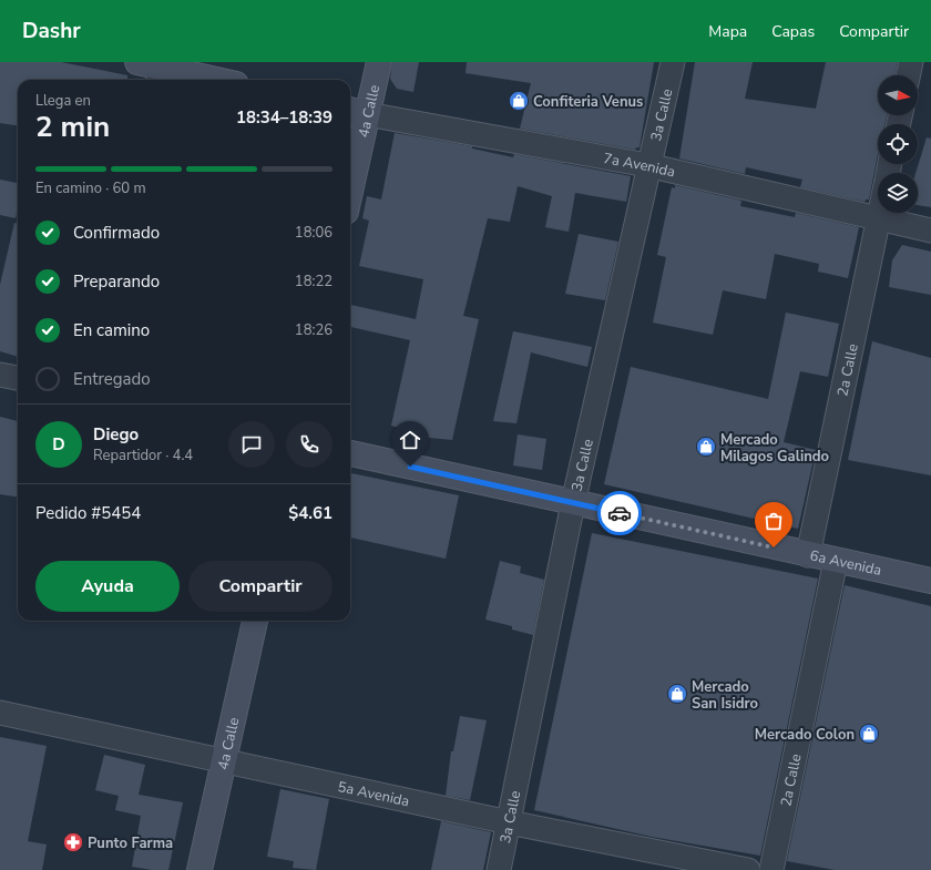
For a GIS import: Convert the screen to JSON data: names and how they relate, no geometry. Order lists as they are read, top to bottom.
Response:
{
  "streets": {
    "street": [
      "4a Calle",
      "3a Calle",
      "7a Avenida",
      "2a Calle",
      "6a Avenida",
      "5a Avenida"
    ]
  },
  "crossings": [
    ["4a Calle", "7a Avenida"],
    ["4a Calle", "5a Avenida"],
    ["3a Calle", "7a Avenida"],
    ["3a Calle", "6a Avenida"],
    ["3a Calle", "5a Avenida"],
    ["7a Avenida", "2a Calle"],
    ["2a Calle", "6a Avenida"]
  ],
  "places": {
    "shop": [
      "Confiteria Venus",
      "Mercado Milagos Galindo",
      "Mercado San Isidro",
      "Mercado Colon"
    ],
    "pharmacy": ["Punto Farma"]
  },
  "north": "right",
  "page": {
    "header": "Dashr",
    "nav": ["Mapa", "Capas", "Compartir"],
    "heading": ["2 min", "Llega en", "18:34–18:39"],
    "panel": [
      "Diego",
      "Repartidor · 4.4",
      "Pedido #5454",
      "$4.61"
    ],
    "bar": "En camino · 60 m",
    "list": [
      ["Confirmado", "18:06"],
      ["Preparando", "18:22"],
      ["En camino", "18:26"],
      "Entregado"
    ],
    "round": "D",
    "buttons": ["Ayuda", "Compartir"]
  }
}
